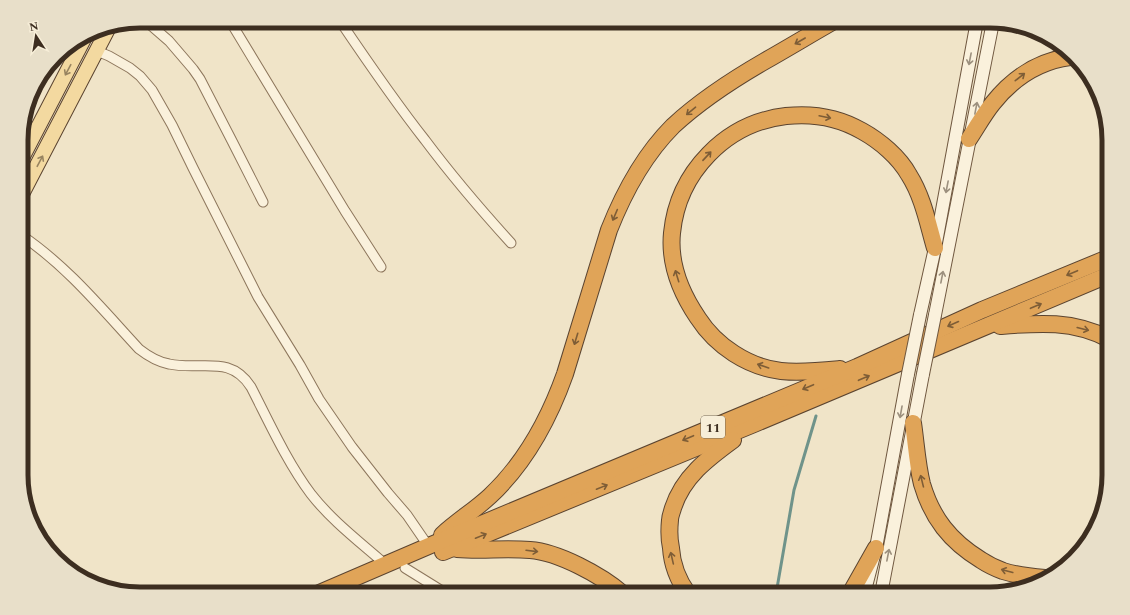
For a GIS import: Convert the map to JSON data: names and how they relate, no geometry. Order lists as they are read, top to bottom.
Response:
{
  "streets": {
    "highway": ["11"]
  },
  "north": "top"
}
